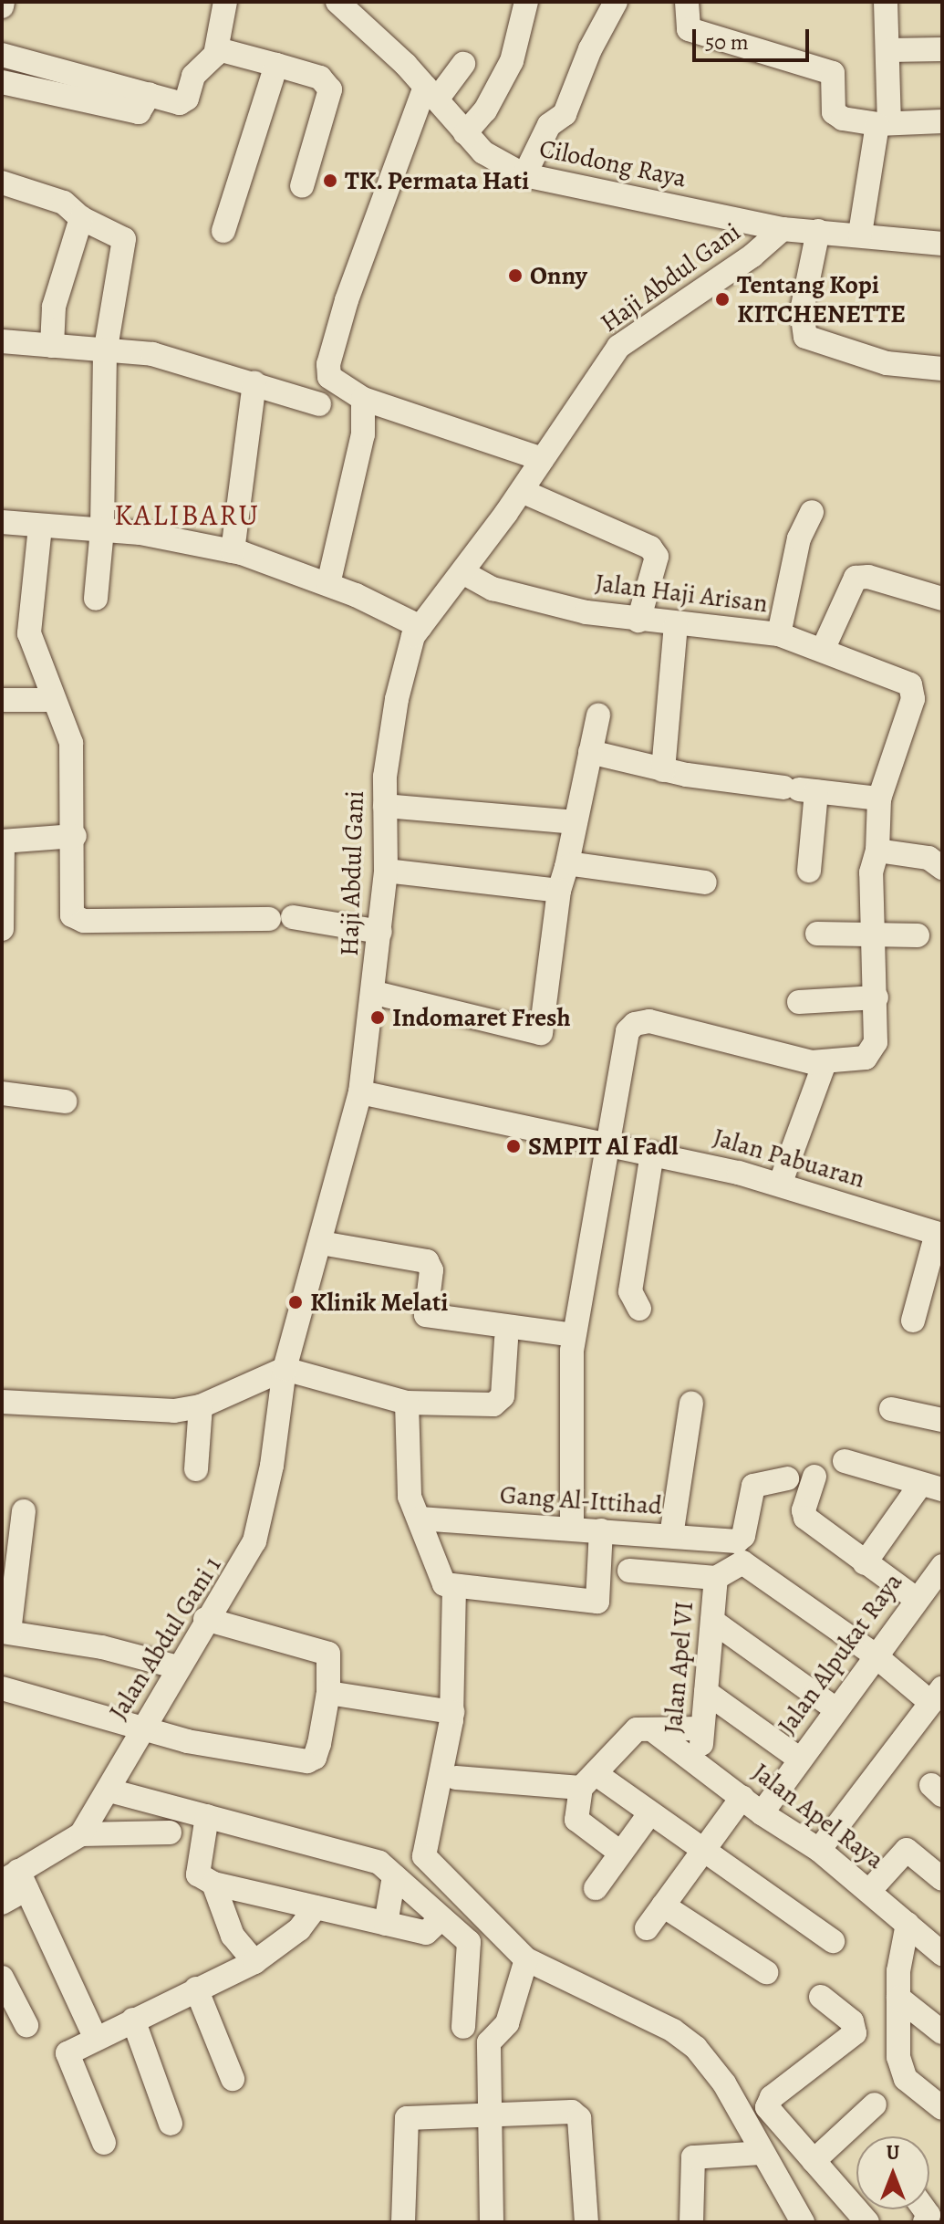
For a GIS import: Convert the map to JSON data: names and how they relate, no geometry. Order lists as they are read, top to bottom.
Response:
{
  "streets": {
    "street": [
      "Cilodong Raya",
      "Haji Abdul Gani",
      "Jalan Haji Arisan",
      "Jalan Pabuaran",
      "Gang Al-Ittihad",
      "Jalan Abdul Gani 1",
      "Jalan Alpukat Raya",
      "Jalan Apel VI",
      "Jalan Apel Raya"
    ]
  },
  "crossings": [
    ["Cilodong Raya", "Haji Abdul Gani"],
    ["Haji Abdul Gani", "Jalan Haji Arisan"],
    ["Haji Abdul Gani", "Jalan Pabuaran"],
    ["Haji Abdul Gani", "Jalan Abdul Gani 1"],
    ["Jalan Alpukat Raya", "Jalan Apel Raya"],
    ["Jalan Apel VI", "Jalan Apel Raya"]
  ],
  "districts": ["KALIBARU"],
  "places": [
    "TK. Permata Hati",
    "Onny",
    "Tentang Kopi KITCHENETTE",
    "Indomaret Fresh",
    "SMPIT Al Fadl",
    "Klinik Melati"
  ],
  "scale_bar": "50 m",
  "north": "top"
}
